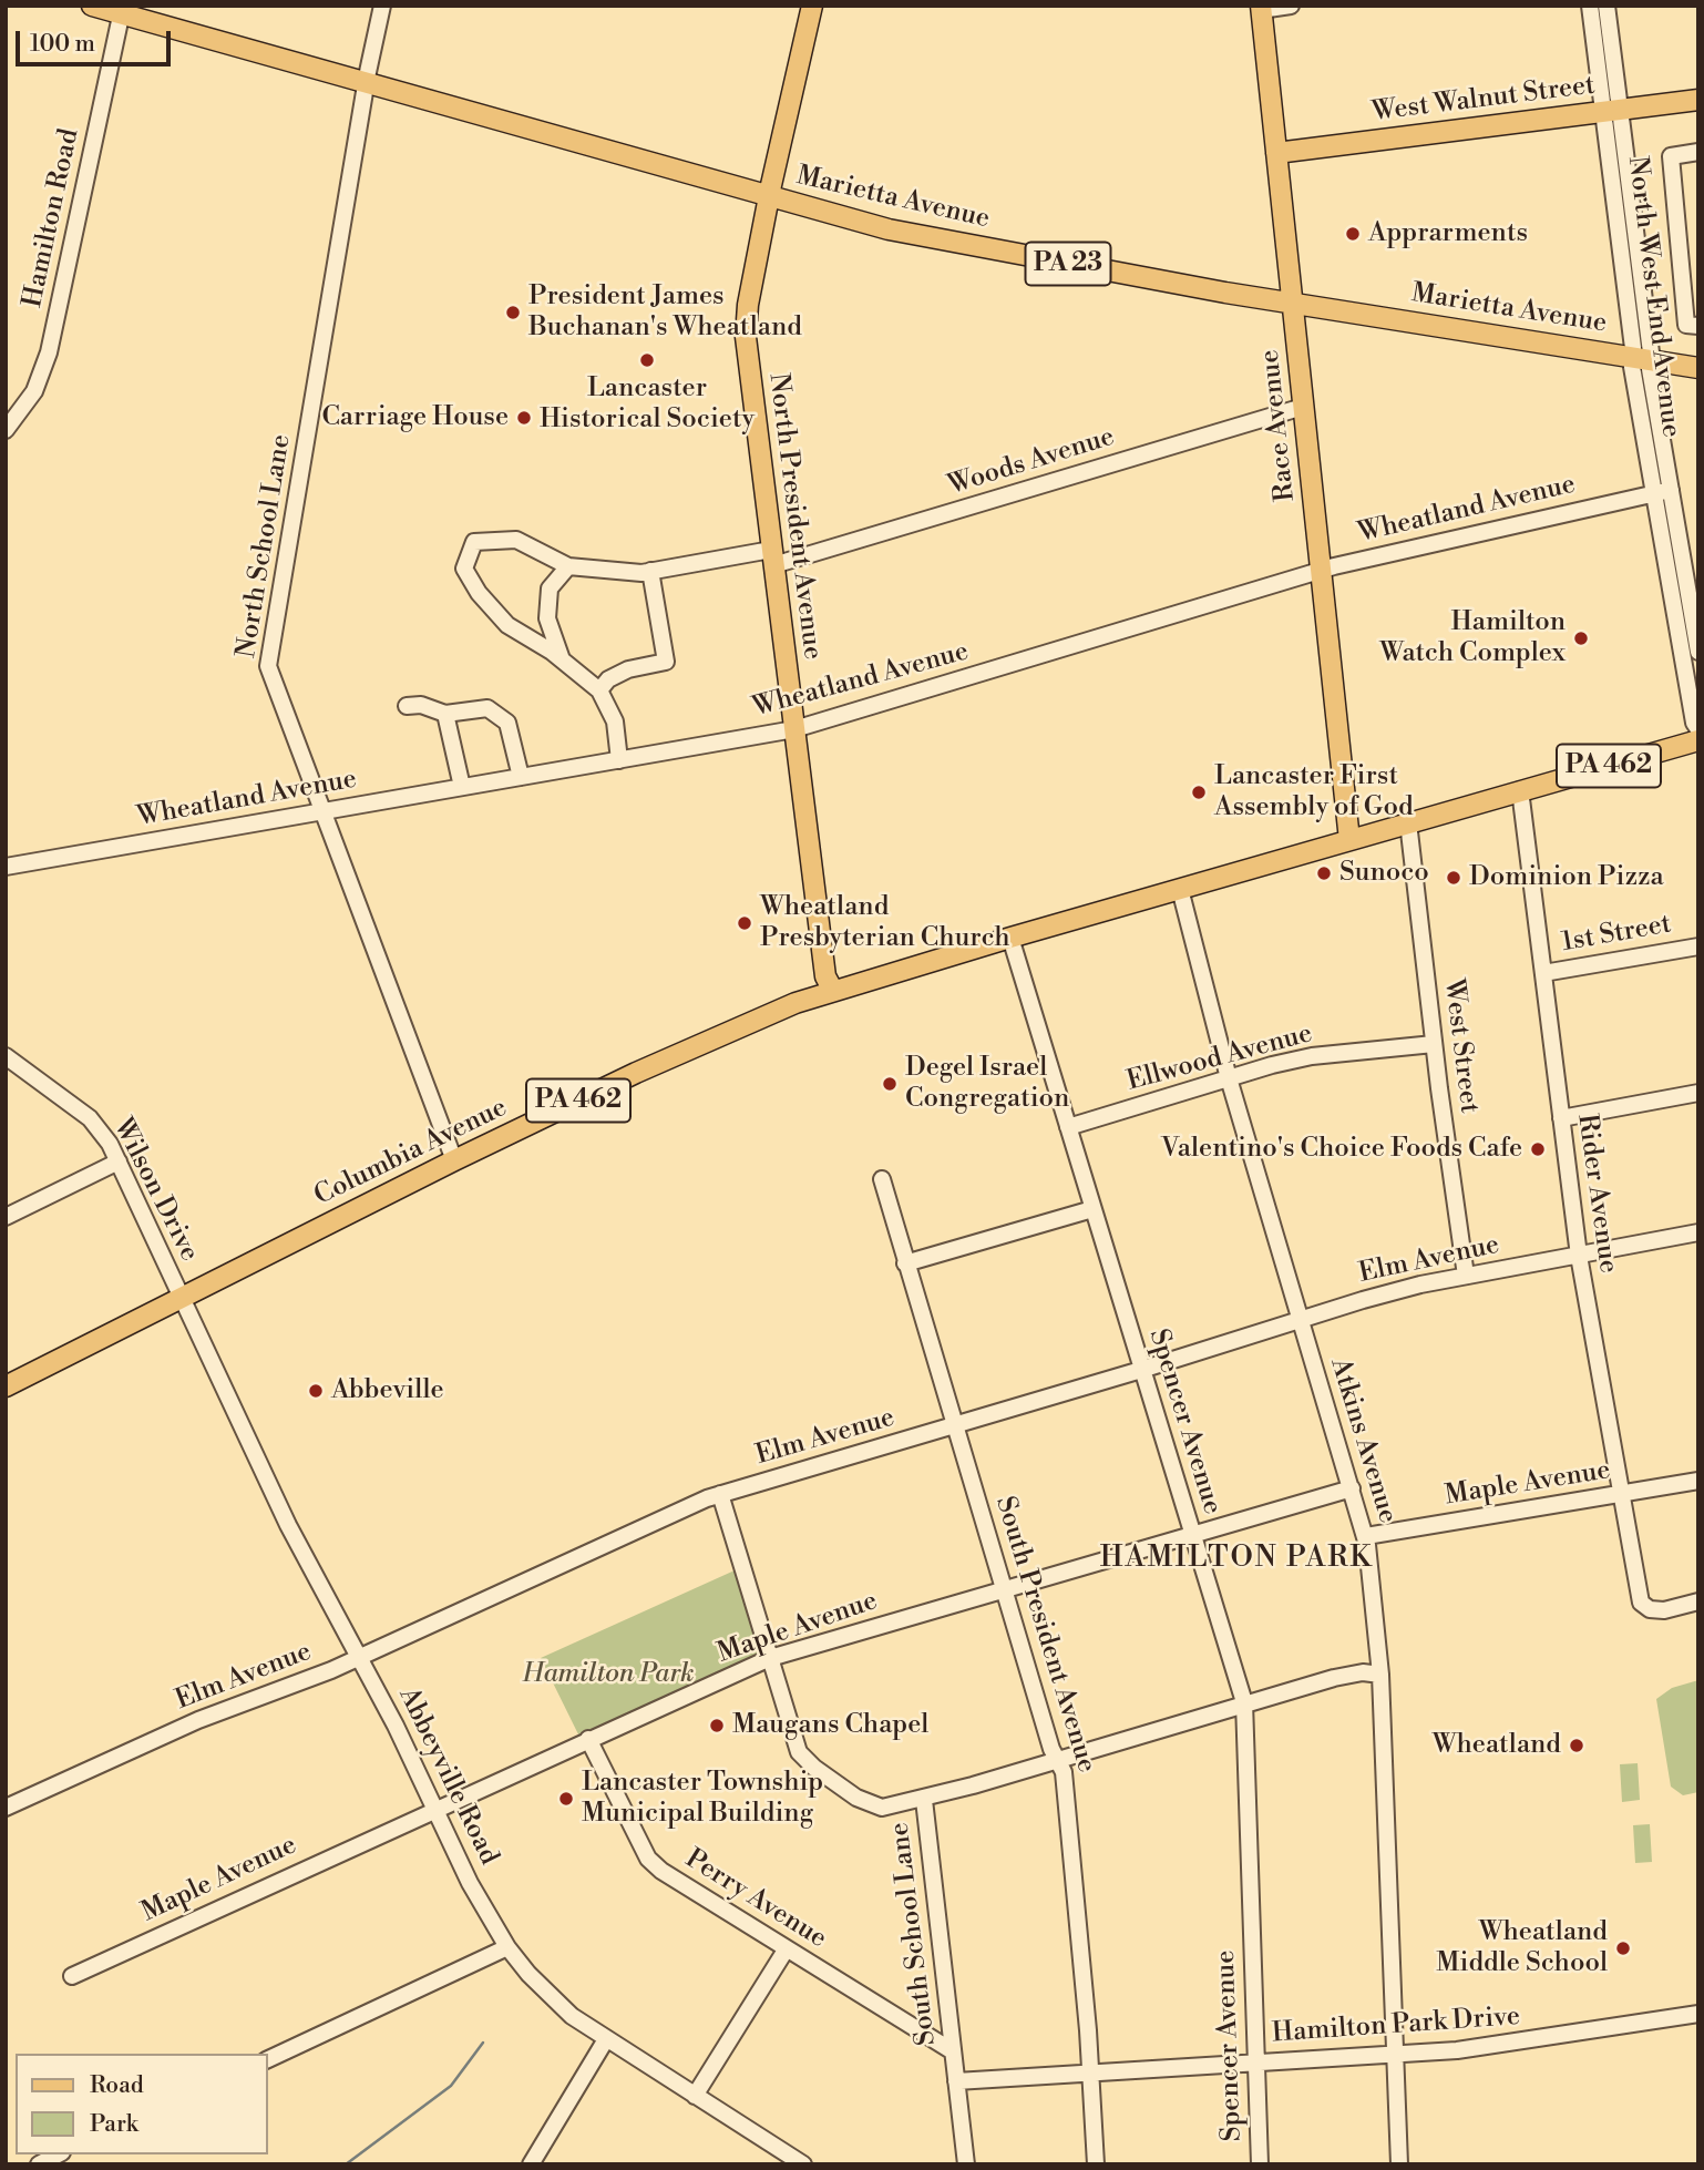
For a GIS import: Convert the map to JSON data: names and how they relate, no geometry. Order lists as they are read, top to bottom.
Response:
{
  "streets": {
    "main road": [
      "West Walnut Street",
      "Marietta Avenue",
      "PA 23",
      "Race Avenue",
      "North President Avenue",
      "PA 462",
      "Columbia Avenue"
    ],
    "street": [
      "Hamilton Road",
      "North West End Avenue",
      "Woods Avenue",
      "Wheatland Avenue",
      "North School Lane",
      "1st Street",
      "West Street",
      "Ellwood Avenue",
      "Wilson Drive",
      "Rider Avenue",
      "Elm Avenue",
      "Spencer Avenue",
      "Atkins Avenue",
      "Maple Avenue",
      "South President Avenue",
      "Abbeyville Road",
      "Perry Avenue",
      "South School Lane",
      "Hamilton Park Drive"
    ]
  },
  "crossings": [
    ["West Walnut Street", "North West End Avenue"],
    ["West Walnut Street", "Race Avenue"],
    ["Marietta Avenue", "Hamilton Road"],
    ["Marietta Avenue", "North West End Avenue"],
    ["Marietta Avenue", "Race Avenue"],
    ["Marietta Avenue", "North President Avenue"],
    ["Marietta Avenue", "North School Lane"],
    ["North West End Avenue", "Wheatland Avenue"],
    ["Race Avenue", "Woods Avenue"],
    ["Race Avenue", "Wheatland Avenue"],
    ["Race Avenue", "Columbia Avenue"],
    ["Woods Avenue", "North President Avenue"],
    ["Wheatland Avenue", "North President Avenue"],
    ["Wheatland Avenue", "North School Lane"],
    ["North President Avenue", "Columbia Avenue"],
    ["North School Lane", "Columbia Avenue"],
    ["1st Street", "Rider Avenue"],
    ["West Street", "Ellwood Avenue"],
    ["West Street", "Columbia Avenue"],
    ["West Street", "Elm Avenue"],
    ["Ellwood Avenue", "Spencer Avenue"],
    ["Ellwood Avenue", "Atkins Avenue"],
    ["Columbia Avenue", "Wilson Drive"],
    ["Columbia Avenue", "Rider Avenue"],
    ["Columbia Avenue", "Spencer Avenue"],
    ["Columbia Avenue", "Atkins Avenue"],
    ["Columbia Avenue", "Abbeyville Road"],
    ["Wilson Drive", "Abbeyville Road"],
    ["Rider Avenue", "Elm Avenue"],
    ["Rider Avenue", "Maple Avenue"],
    ["Elm Avenue", "Spencer Avenue"],
    ["Elm Avenue", "Atkins Avenue"],
    ["Elm Avenue", "South President Avenue"],
    ["Elm Avenue", "Abbeyville Road"],
    ["Elm Avenue", "South School Lane"],
    ["Spencer Avenue", "Maple Avenue"],
    ["Spencer Avenue", "Hamilton Park Drive"],
    ["Atkins Avenue", "Maple Avenue"],
    ["Atkins Avenue", "Hamilton Park Drive"],
    ["Maple Avenue", "South President Avenue"],
    ["Maple Avenue", "Abbeyville Road"],
    ["Maple Avenue", "Perry Avenue"],
    ["Maple Avenue", "South School Lane"],
    ["South President Avenue", "Hamilton Park Drive"],
    ["Perry Avenue", "South School Lane"],
    ["South School Lane", "Hamilton Park Drive"]
  ],
  "districts": ["HAMILTON PARK"],
  "parks": ["Hamilton Park"],
  "places": [
    "Apprarments",
    "President James Buchanan's Wheatland",
    "Lancaster Historical Society",
    "Carriage House",
    "Hamilton Watch Complex",
    "Lancaster First Assembly of God",
    "Sunoco",
    "Dominion Pizza",
    "Wheatland Presbyterian Church",
    "Degel Israel Congregation",
    "Valentino's Choice Foods Cafe",
    "Abbeville",
    "Maugans Chapel",
    "Wheatland",
    "Lancaster Township Municipal Building",
    "Wheatland Middle School"
  ],
  "legend": ["Road", "Park"],
  "scale_bar": "100 m"
}
